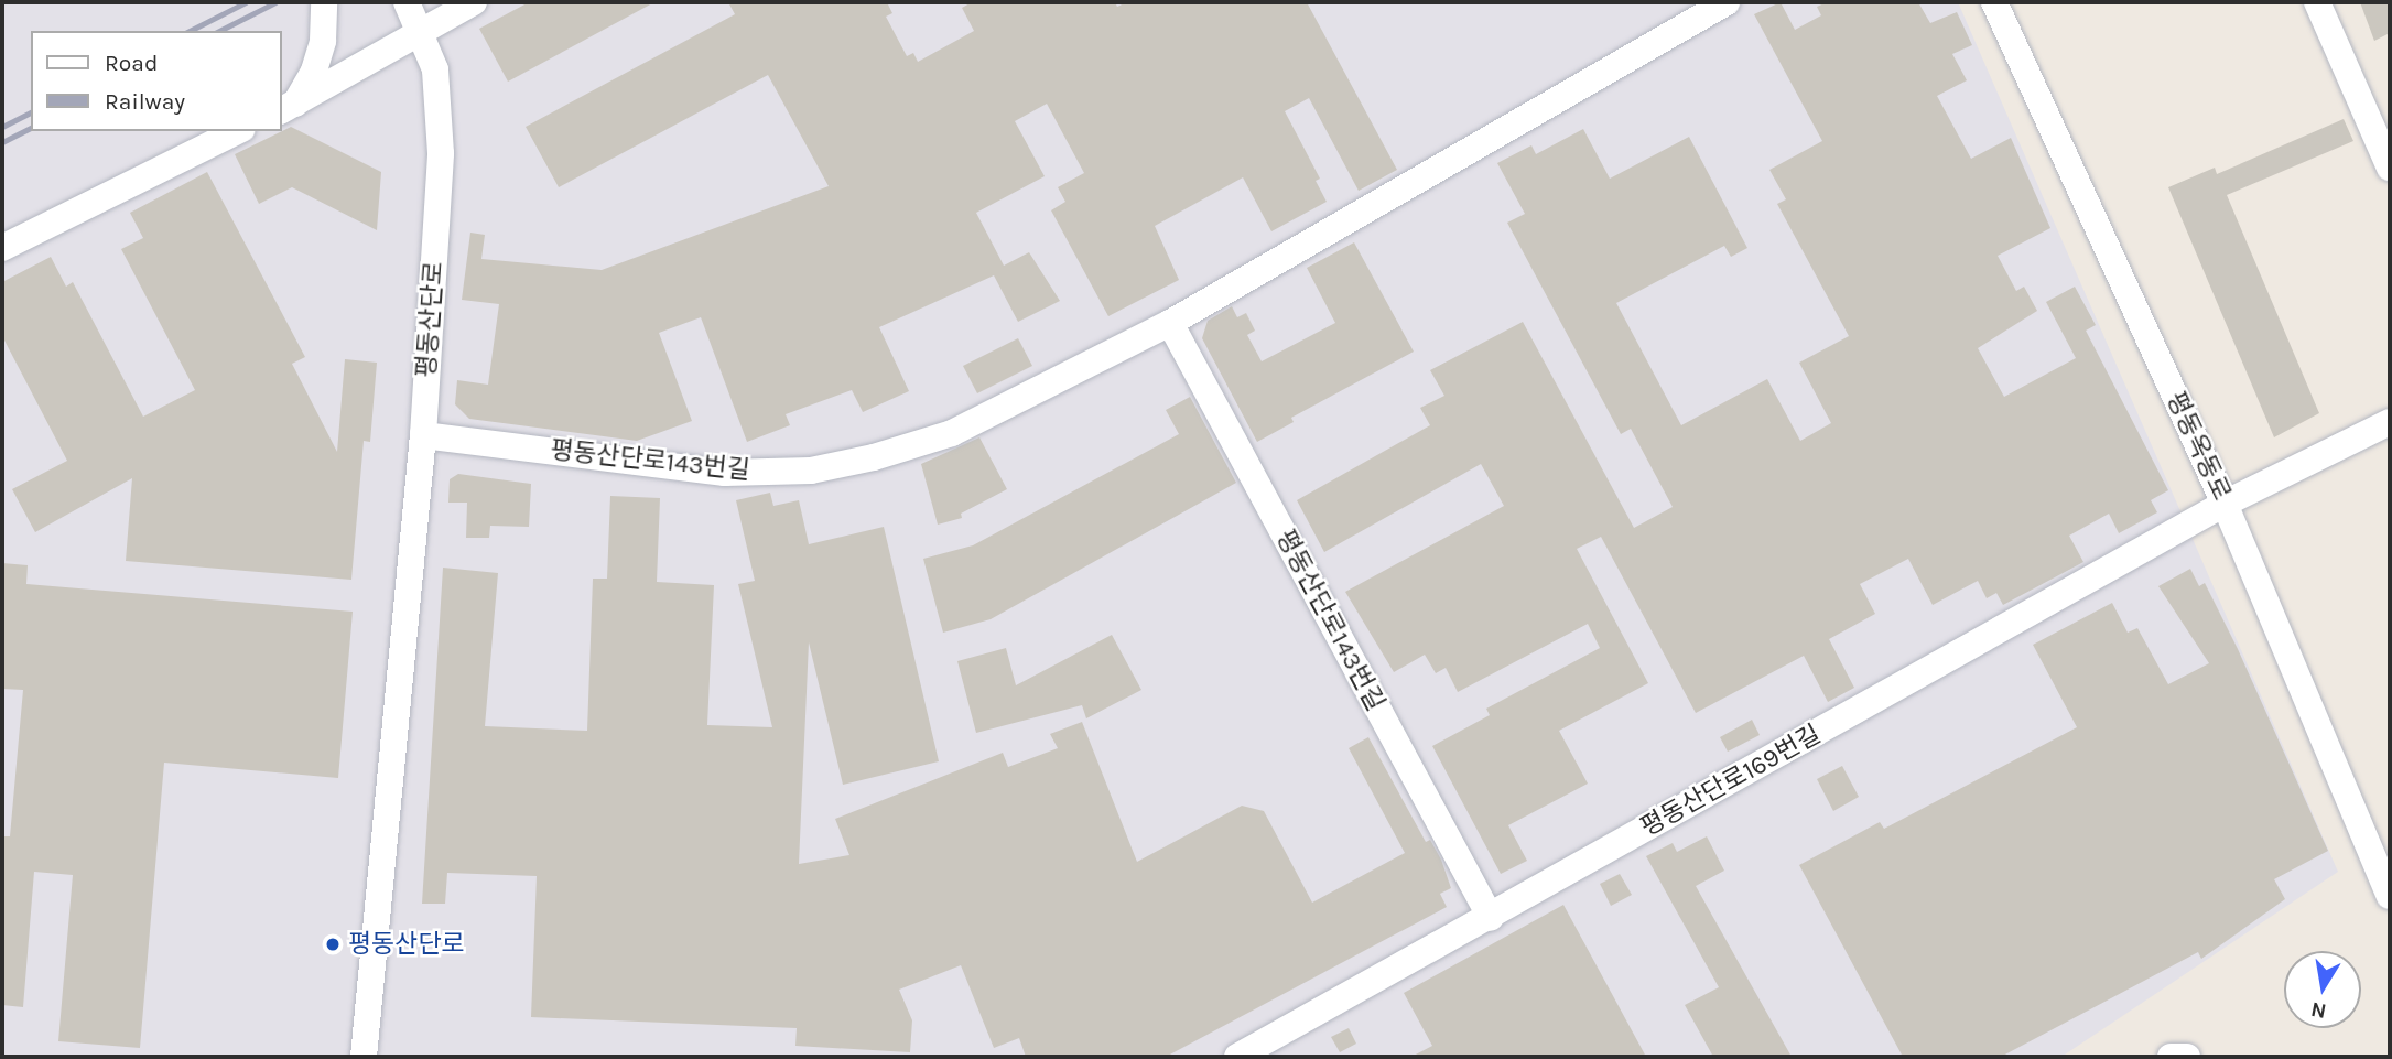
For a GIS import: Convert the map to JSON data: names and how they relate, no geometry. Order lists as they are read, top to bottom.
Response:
{
  "streets": {
    "street": [
      "평동산단로",
      "평동옥동로",
      "평동산단로143번길",
      "평동산단로169번길"
    ]
  },
  "crossings": [
    ["평동산단로", "평동산단로143번길"],
    ["평동옥동로", "평동산단로169번길"],
    ["평동산단로143번길", "평동산단로169번길"]
  ],
  "places": ["평동산단로"],
  "legend": ["Road", "Railway"],
  "north": "bottom"
}
